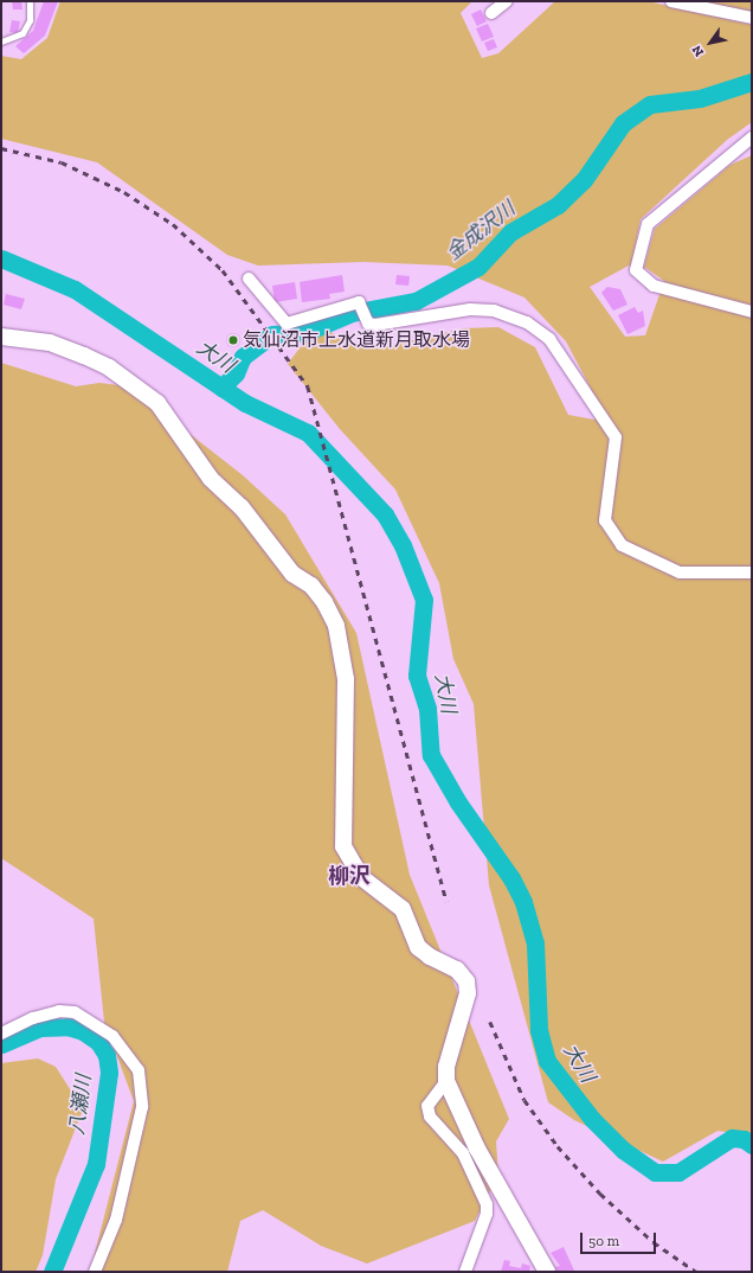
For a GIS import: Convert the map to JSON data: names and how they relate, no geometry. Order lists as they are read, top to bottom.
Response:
{
  "districts": ["柳沢"],
  "water": ["金成沢川", "大川", "八瀬川"],
  "places": ["気仙沼市上水道新月取水場"],
  "scale_bar": "50 m",
  "north": "bottom left"
}
